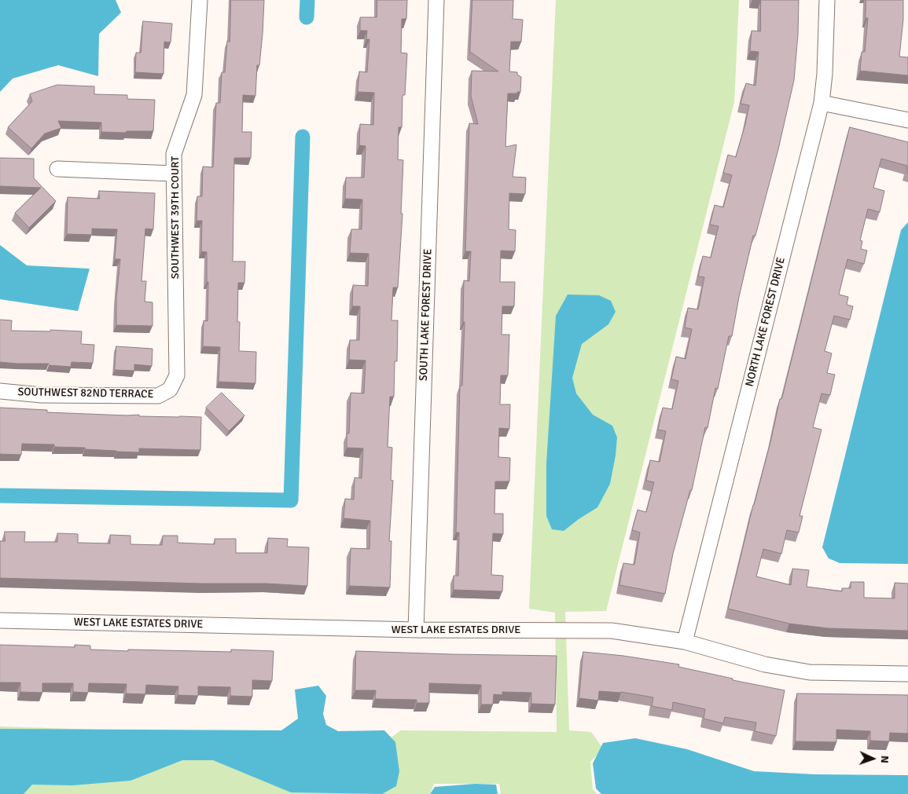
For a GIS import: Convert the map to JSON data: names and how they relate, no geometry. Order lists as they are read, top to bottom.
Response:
{
  "streets": {
    "street": [
      "SOUTHWEST 39TH COURT",
      "SOUTH LAKE FOREST DRIVE",
      "NORTH LAKE FOREST DRIVE",
      "SOUTHWEST 82ND TERRACE",
      "WEST LAKE ESTATES DRIVE"
    ]
  },
  "crossings": [
    ["SOUTHWEST 39TH COURT", "SOUTHWEST 82ND TERRACE"],
    ["SOUTH LAKE FOREST DRIVE", "WEST LAKE ESTATES DRIVE"],
    ["NORTH LAKE FOREST DRIVE", "WEST LAKE ESTATES DRIVE"]
  ],
  "north": "right"
}
